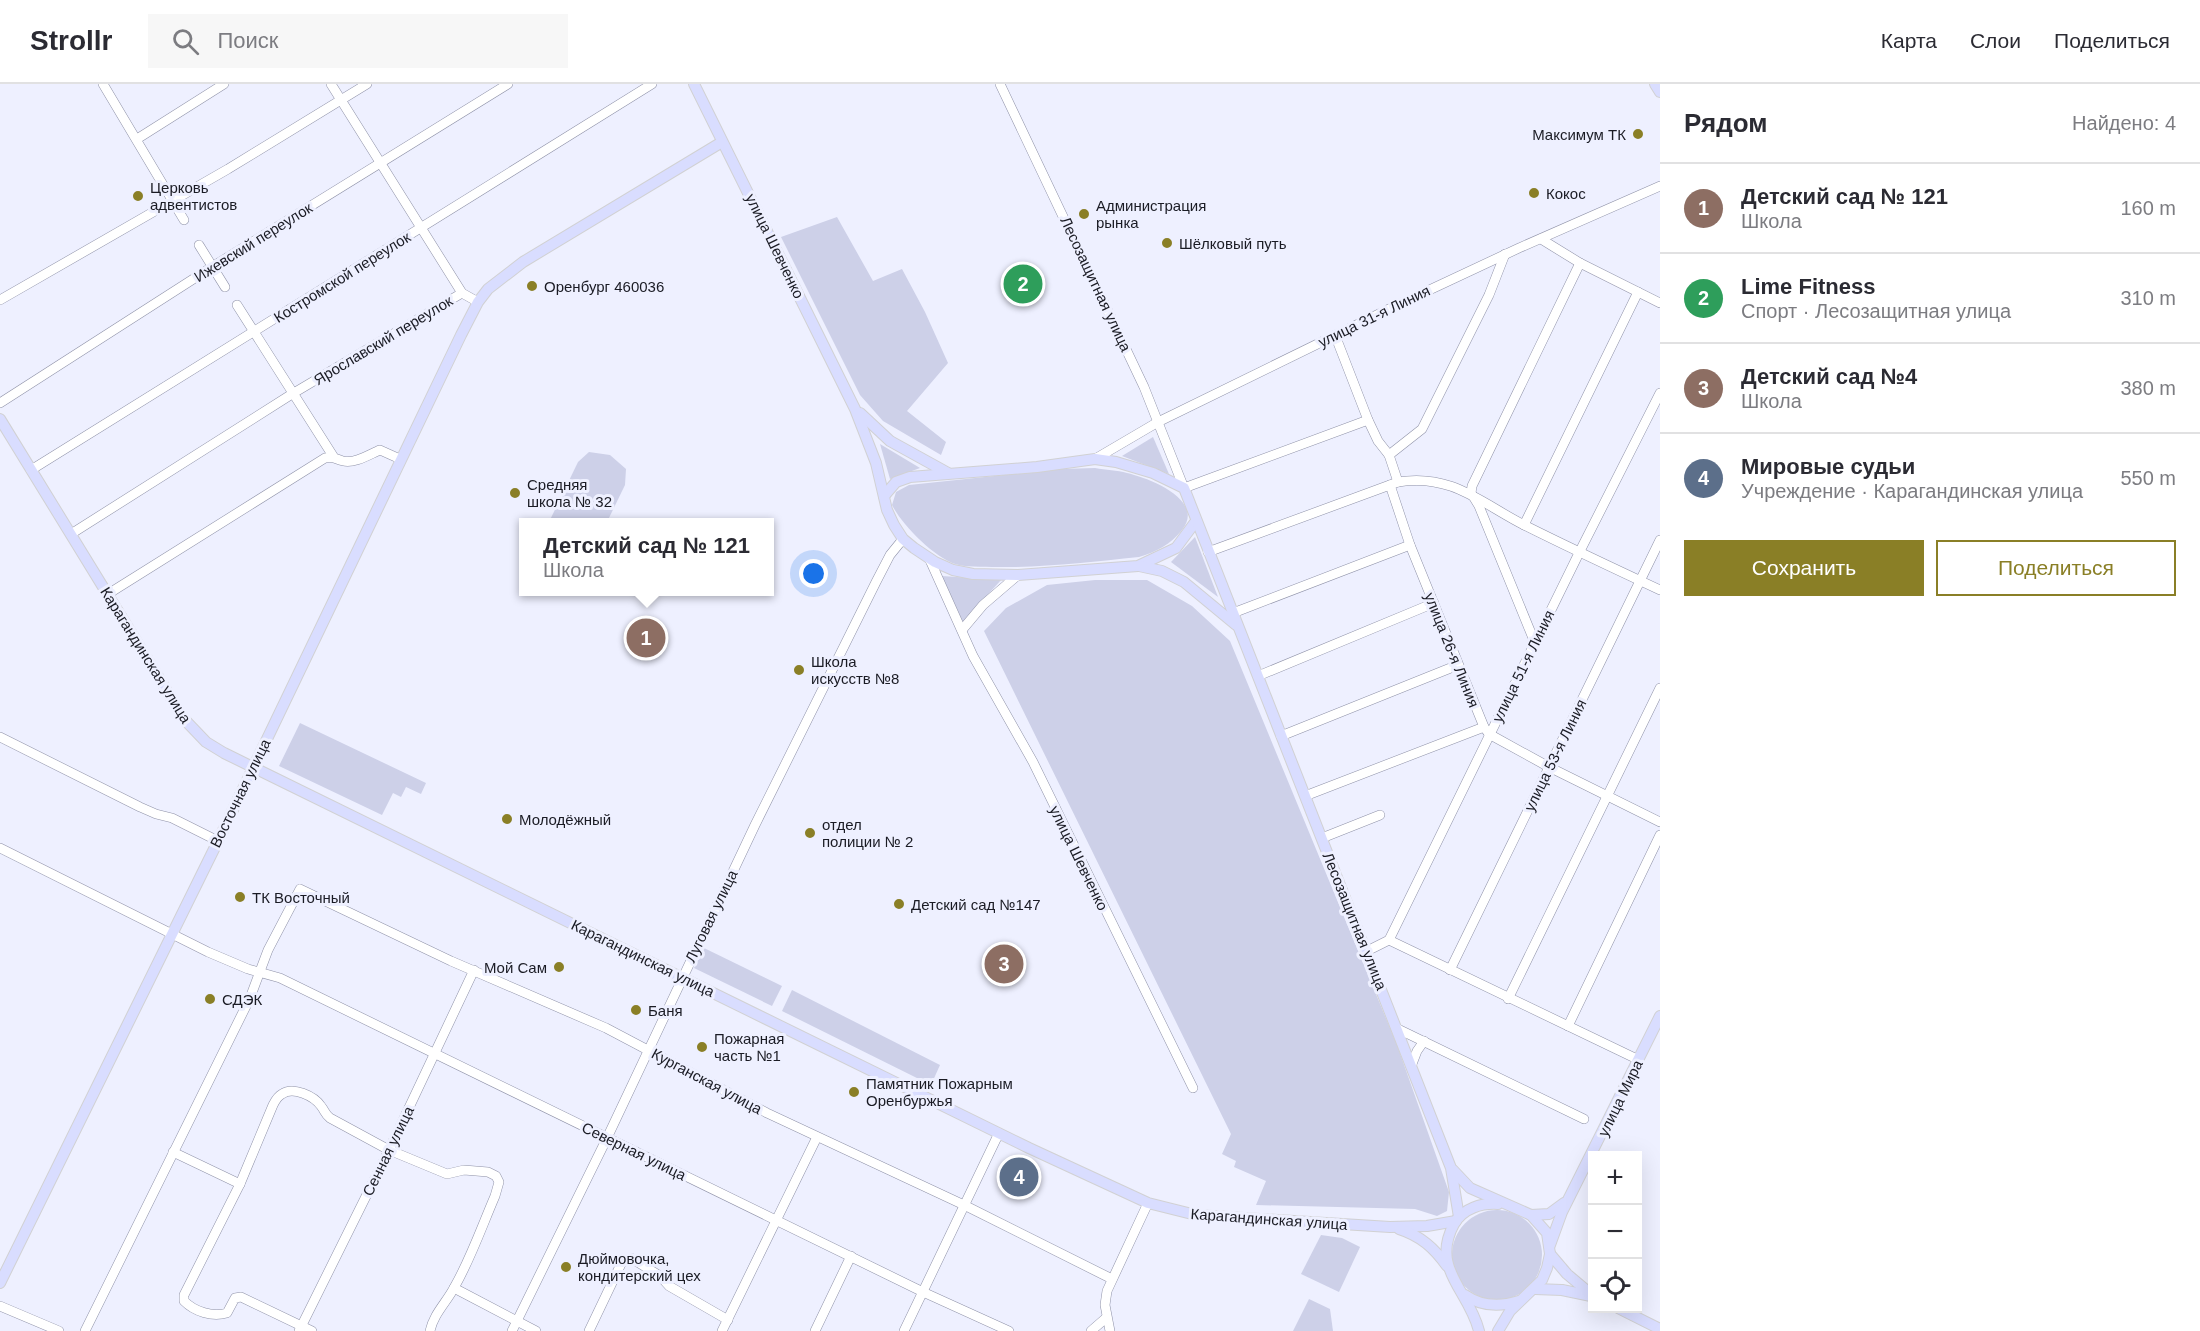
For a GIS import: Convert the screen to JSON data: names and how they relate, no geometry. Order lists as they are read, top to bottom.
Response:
{
  "streets": {
    "main road": [
      "улица Шевченко",
      "Лесозащитная улица",
      "Карагандинская улица",
      "Восточная улица",
      "улица Мира"
    ],
    "street": [
      "Ижевский переулок",
      "Костромской переулок",
      "улица 31-я Линия",
      "Ярославский переулок",
      "улица 26-я Линия",
      "улица 51-я Линия",
      "улица 53-я Линия",
      "Луговая улица",
      "Курганская улица",
      "Сенная улица",
      "Северная улица"
    ]
  },
  "crossings": [
    ["улица Шевченко", "Луговая улица"],
    ["Костромской переулок", "Карагандинская улица"],
    ["Лесозащитная улица", "улица 31-я Линия"],
    ["Лесозащитная улица", "Карагандинская улица"],
    ["Лесозащитная улица", "улица Мира"],
    ["улица 31-я Линия", "улица 26-я Линия"],
    ["Ярославский переулок", "Карагандинская улица"],
    ["Ярославский переулок", "Восточная улица"],
    ["улица 26-я Линия", "улица 51-я Линия"],
    ["Карагандинская улица", "Восточная улица"],
    ["Карагандинская улица", "Луговая улица"],
    ["Карагандинская улица", "улица Мира"],
    ["Восточная улица", "Северная улица"],
    ["Луговая улица", "Курганская улица"],
    ["Луговая улица", "Северная улица"],
    ["Курганская улица", "Сенная улица"],
    ["Курганская улица", "Северная улица"],
    ["Сенная улица", "Северная улица"]
  ],
  "places": [
    "Максимум ТК",
    "Кокос",
    "Церковь адвентистов",
    "Администрация рынка",
    "Шёлковый путь",
    "Оренбург 460036",
    "Средняя школа № 32",
    "Школа искусств №8",
    "Молодёжный",
    "отдел полиции № 2",
    "ТК Восточный",
    "Детский сад №147",
    "Мой Cам",
    "СДЭК",
    "Баня",
    "Пожарная часть №1",
    "Памятник Пожарным Оренбуржья",
    "Дюймовочка, кондитерский цех"
  ],
  "page": {
    "header": "Strollr",
    "search": "Поиск",
    "nav": ["Карта", "Слои", "Поделиться"],
    "heading": ["Рядом", "Найдено: 4"],
    "list": [
      {
        "mark": "1",
        "name": "Детский сад № 121",
        "note": "Школа",
        "value": "160 m"
      },
      {
        "mark": "2",
        "name": "Lime Fitness",
        "note": "Спорт · Лесозащитная улица",
        "value": "310 m"
      },
      {
        "mark": "3",
        "name": "Детский сад №4",
        "note": "Школа",
        "value": "380 m"
      },
      {
        "mark": "4",
        "name": "Мировые судьи",
        "note": "Учреждение · Карагандинская улица",
        "value": "550 m"
      }
    ],
    "pins": [
      "2",
      "1",
      "3",
      "4"
    ],
    "popup": ["Детский сад № 121", "Школа"],
    "buttons": ["Сохранить", "Поделиться"],
    "map_buttons": ["+", "−"]
  }
}
